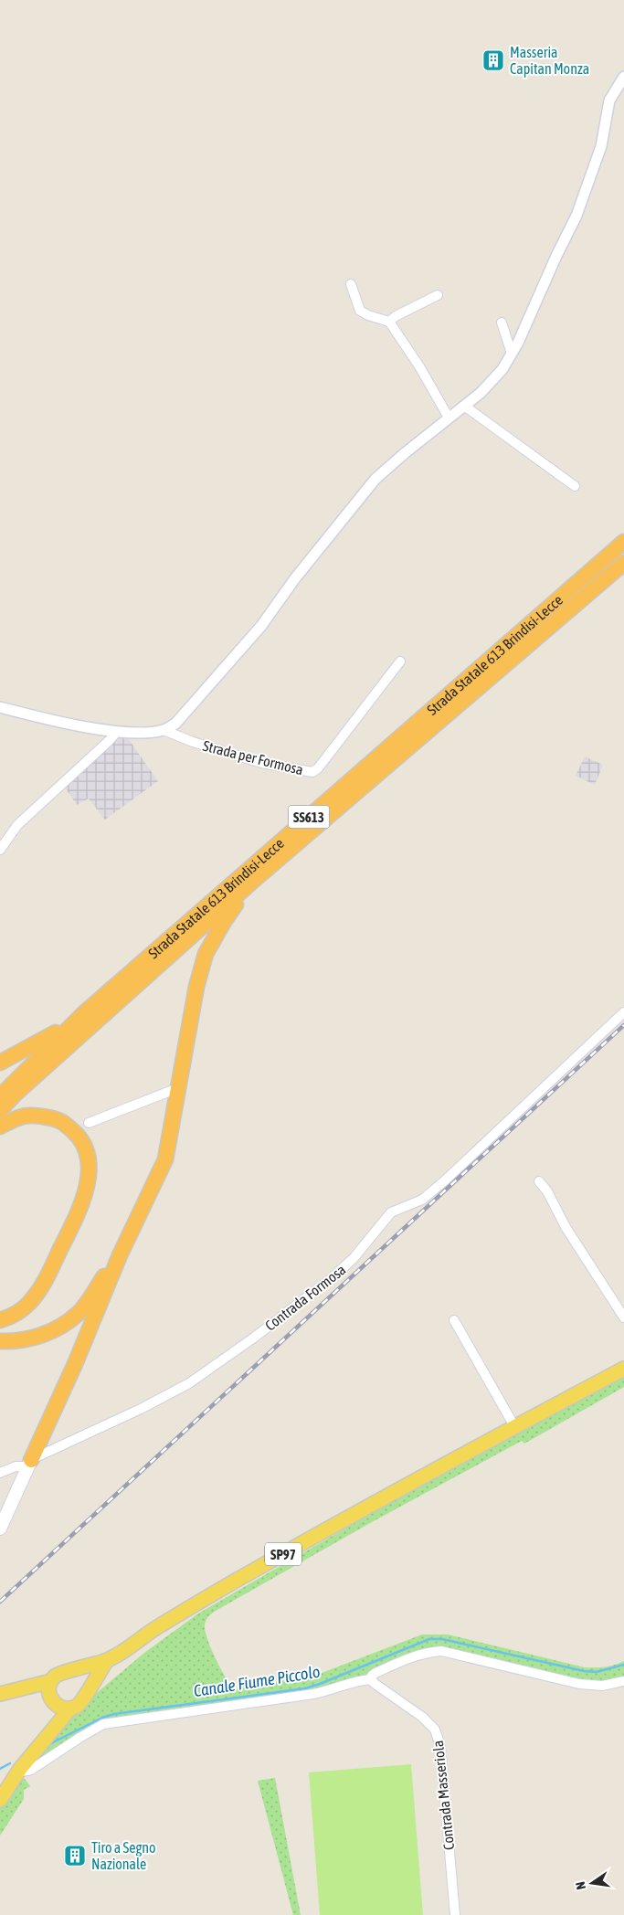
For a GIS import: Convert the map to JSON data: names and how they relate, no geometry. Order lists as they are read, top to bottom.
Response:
{
  "streets": {
    "highway": ["Strada Statale 613 Brindisi-Lecce", "SS613"],
    "main road": ["SP97"],
    "street": ["Strada per Formosa", "Contrada Formosa", "Contrada Masseriola"]
  },
  "water": ["Canale Fiume Piccolo"],
  "places": {
    "building": ["Masseria Capitan Monza", "Tiro a Segno Nazionale"]
  },
  "north": "left"
}
